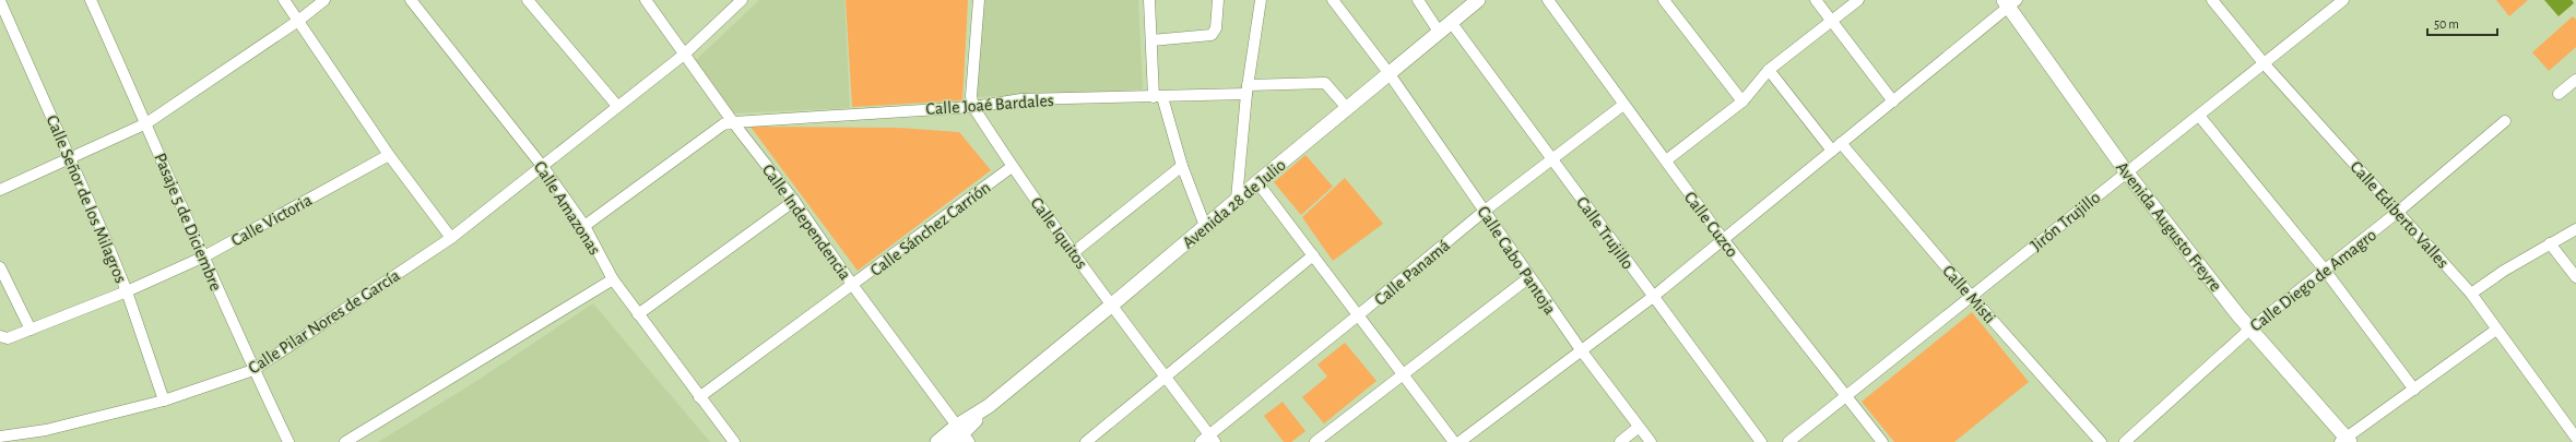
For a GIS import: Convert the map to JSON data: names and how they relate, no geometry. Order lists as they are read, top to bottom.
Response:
{
  "streets": {
    "main road": ["Avenida 28 de Julio", "Avenida Augusto Freyre"],
    "street": [
      "Calle Joaé Bardales",
      "Calle Señor de los Milagros",
      "Calle Amazonas",
      "Calle Ediberto Valles",
      "Calle Victoria",
      "Jirón Trujillo",
      "Pasaje 5 de Diciembre",
      "Calle Independencia",
      "Calle Cuzco",
      "Calle Sánchez Carrión",
      "Calle Iquitos",
      "Calle Trujillo",
      "Calle Cabo Pantoja",
      "Calle Panamá",
      "Calle Diego de Amagro",
      "Calle Misti",
      "Calle Pilar Nores de García"
    ]
  },
  "crossings": [
    ["Calle Joaé Bardales", "Avenida 28 de Julio"],
    ["Calle Joaé Bardales", "Calle Independencia"],
    ["Calle Joaé Bardales", "Calle Iquitos"],
    ["Calle Señor de los Milagros", "Calle Victoria"],
    ["Calle Señor de los Milagros", "Calle Pilar Nores de García"],
    ["Avenida 28 de Julio", "Calle Independencia"],
    ["Avenida 28 de Julio", "Calle Iquitos"],
    ["Avenida 28 de Julio", "Calle Trujillo"],
    ["Avenida 28 de Julio", "Calle Cabo Pantoja"],
    ["Calle Amazonas", "Calle Sánchez Carrión"],
    ["Calle Amazonas", "Calle Pilar Nores de García"],
    ["Calle Ediberto Valles", "Jirón Trujillo"],
    ["Calle Ediberto Valles", "Calle Diego de Amagro"],
    ["Calle Victoria", "Pasaje 5 de Diciembre"],
    ["Jirón Trujillo", "Calle Cuzco"],
    ["Jirón Trujillo", "Avenida Augusto Freyre"],
    ["Jirón Trujillo", "Calle Misti"],
    ["Pasaje 5 de Diciembre", "Calle Pilar Nores de García"],
    ["Calle Independencia", "Calle Sánchez Carrión"],
    ["Calle Independencia", "Calle Pilar Nores de García"],
    ["Calle Cuzco", "Calle Panamá"],
    ["Avenida Augusto Freyre", "Calle Diego de Amagro"],
    ["Calle Sánchez Carrión", "Calle Iquitos"],
    ["Calle Iquitos", "Calle Panamá"],
    ["Calle Trujillo", "Calle Panamá"],
    ["Calle Cabo Pantoja", "Calle Panamá"]
  ],
  "scale_bar": "50 m"
}
